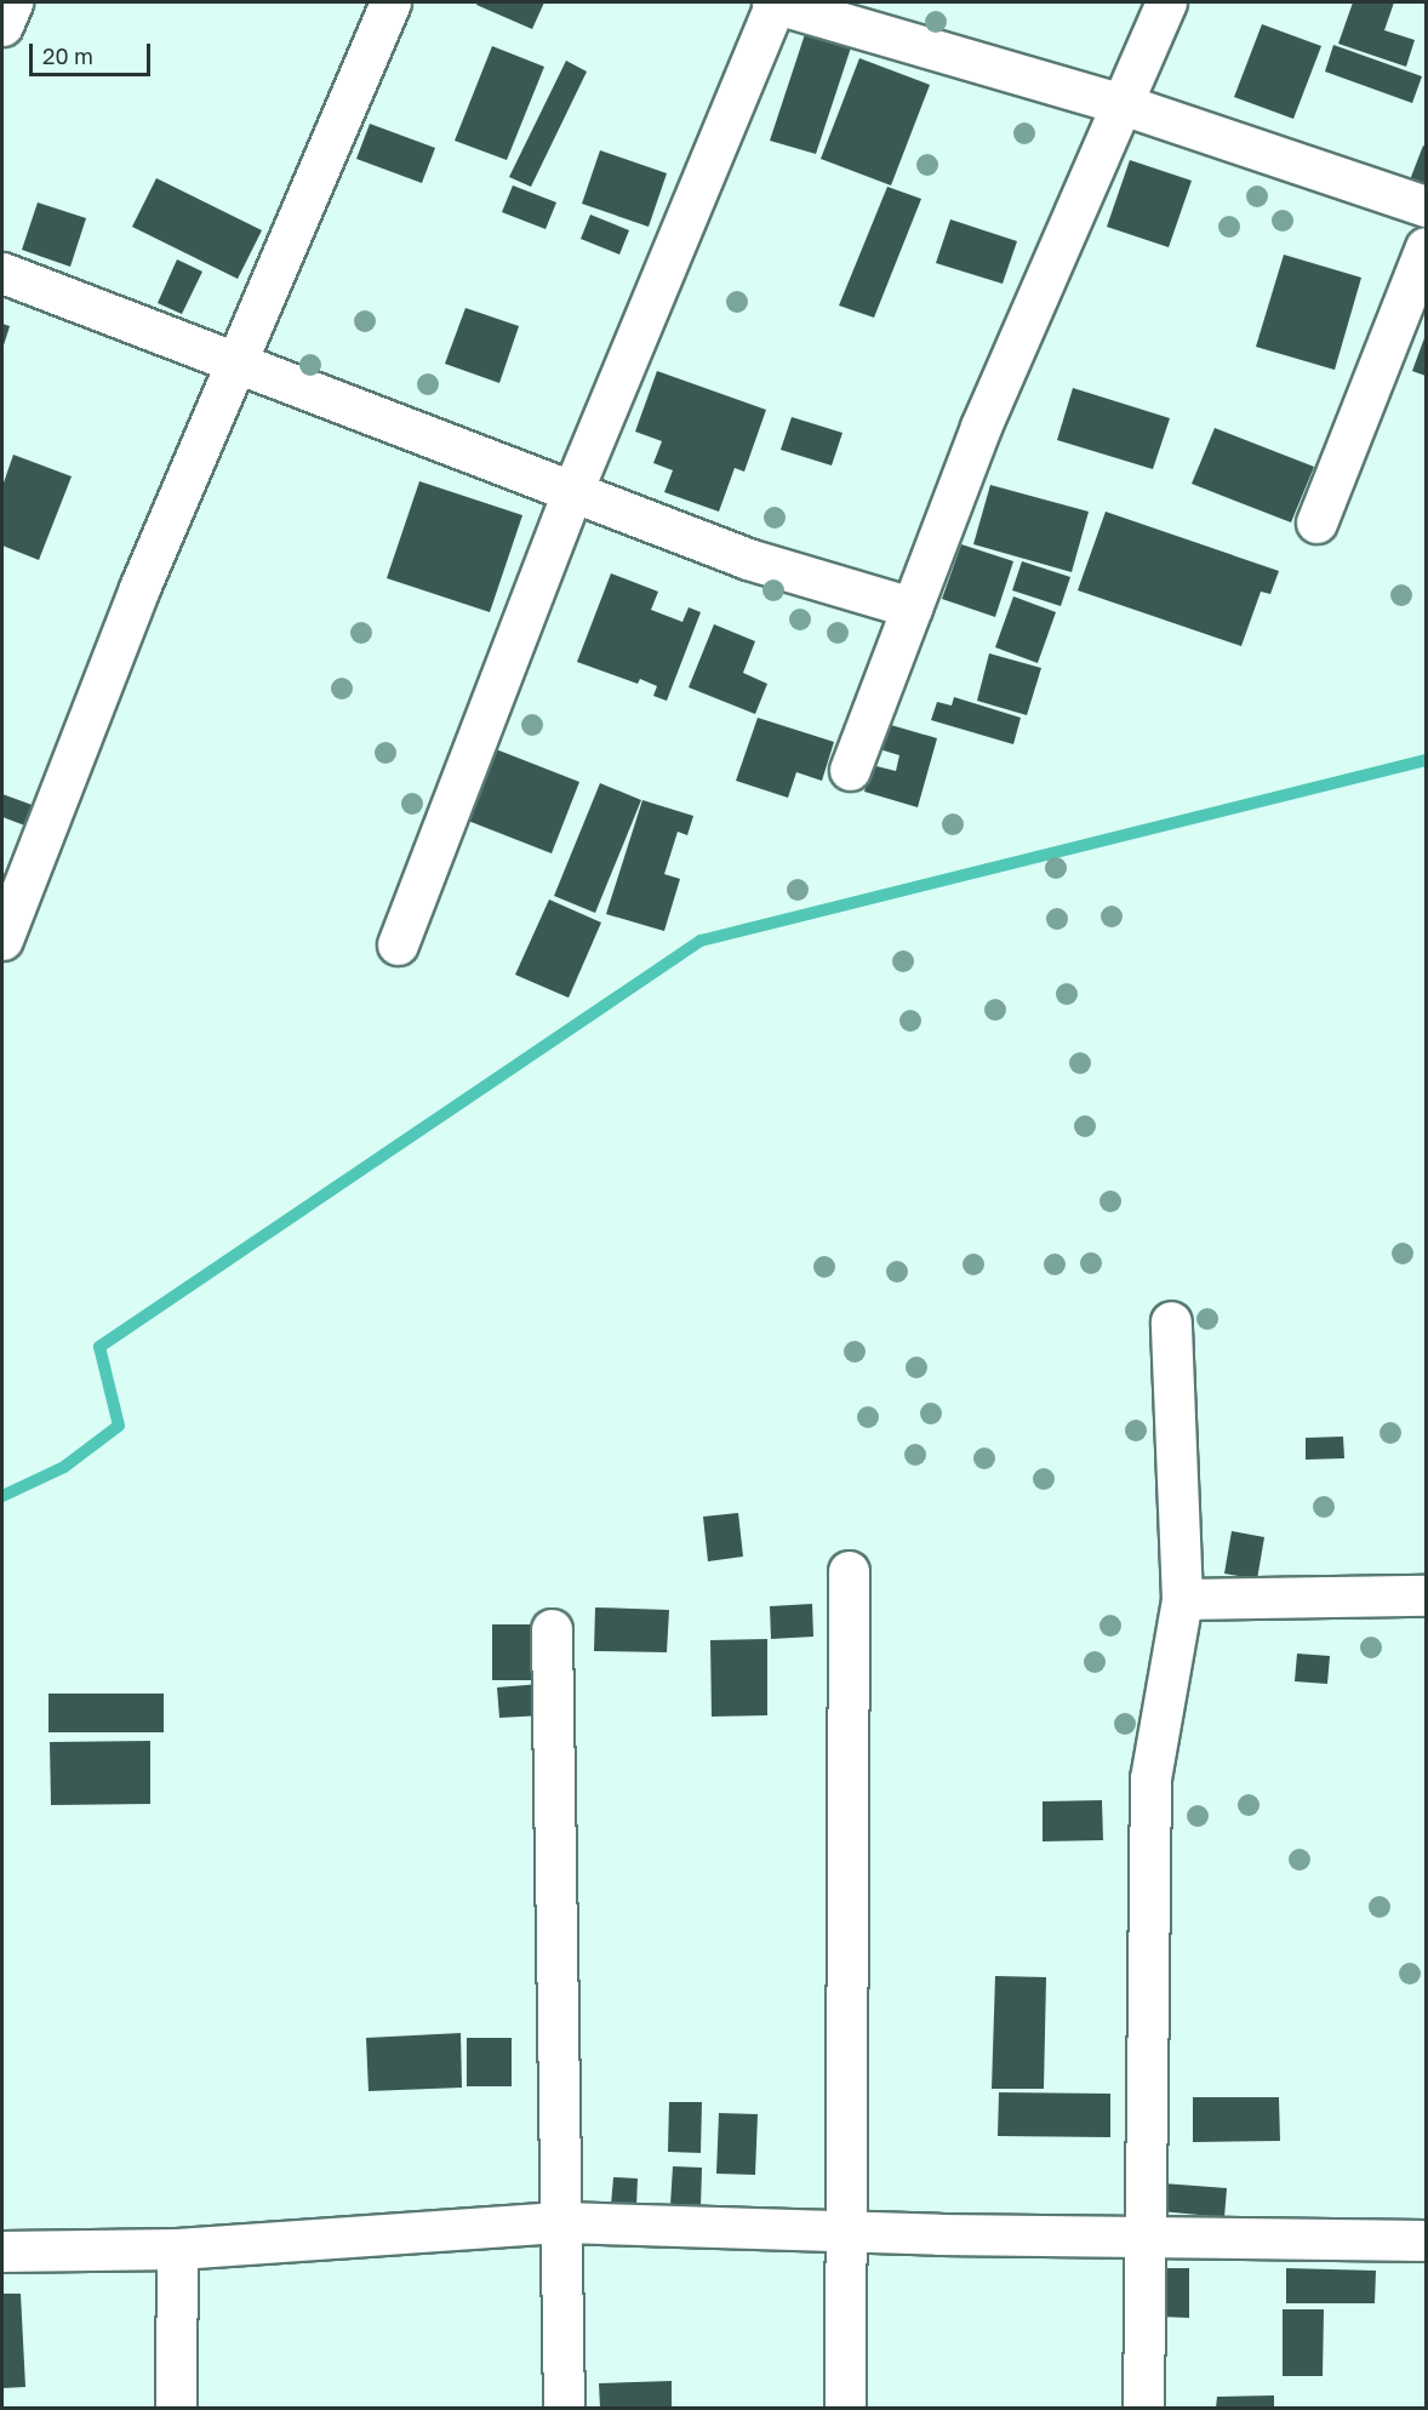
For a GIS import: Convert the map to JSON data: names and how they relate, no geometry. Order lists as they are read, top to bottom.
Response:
{
  "scale_bar": "20 m"
}
